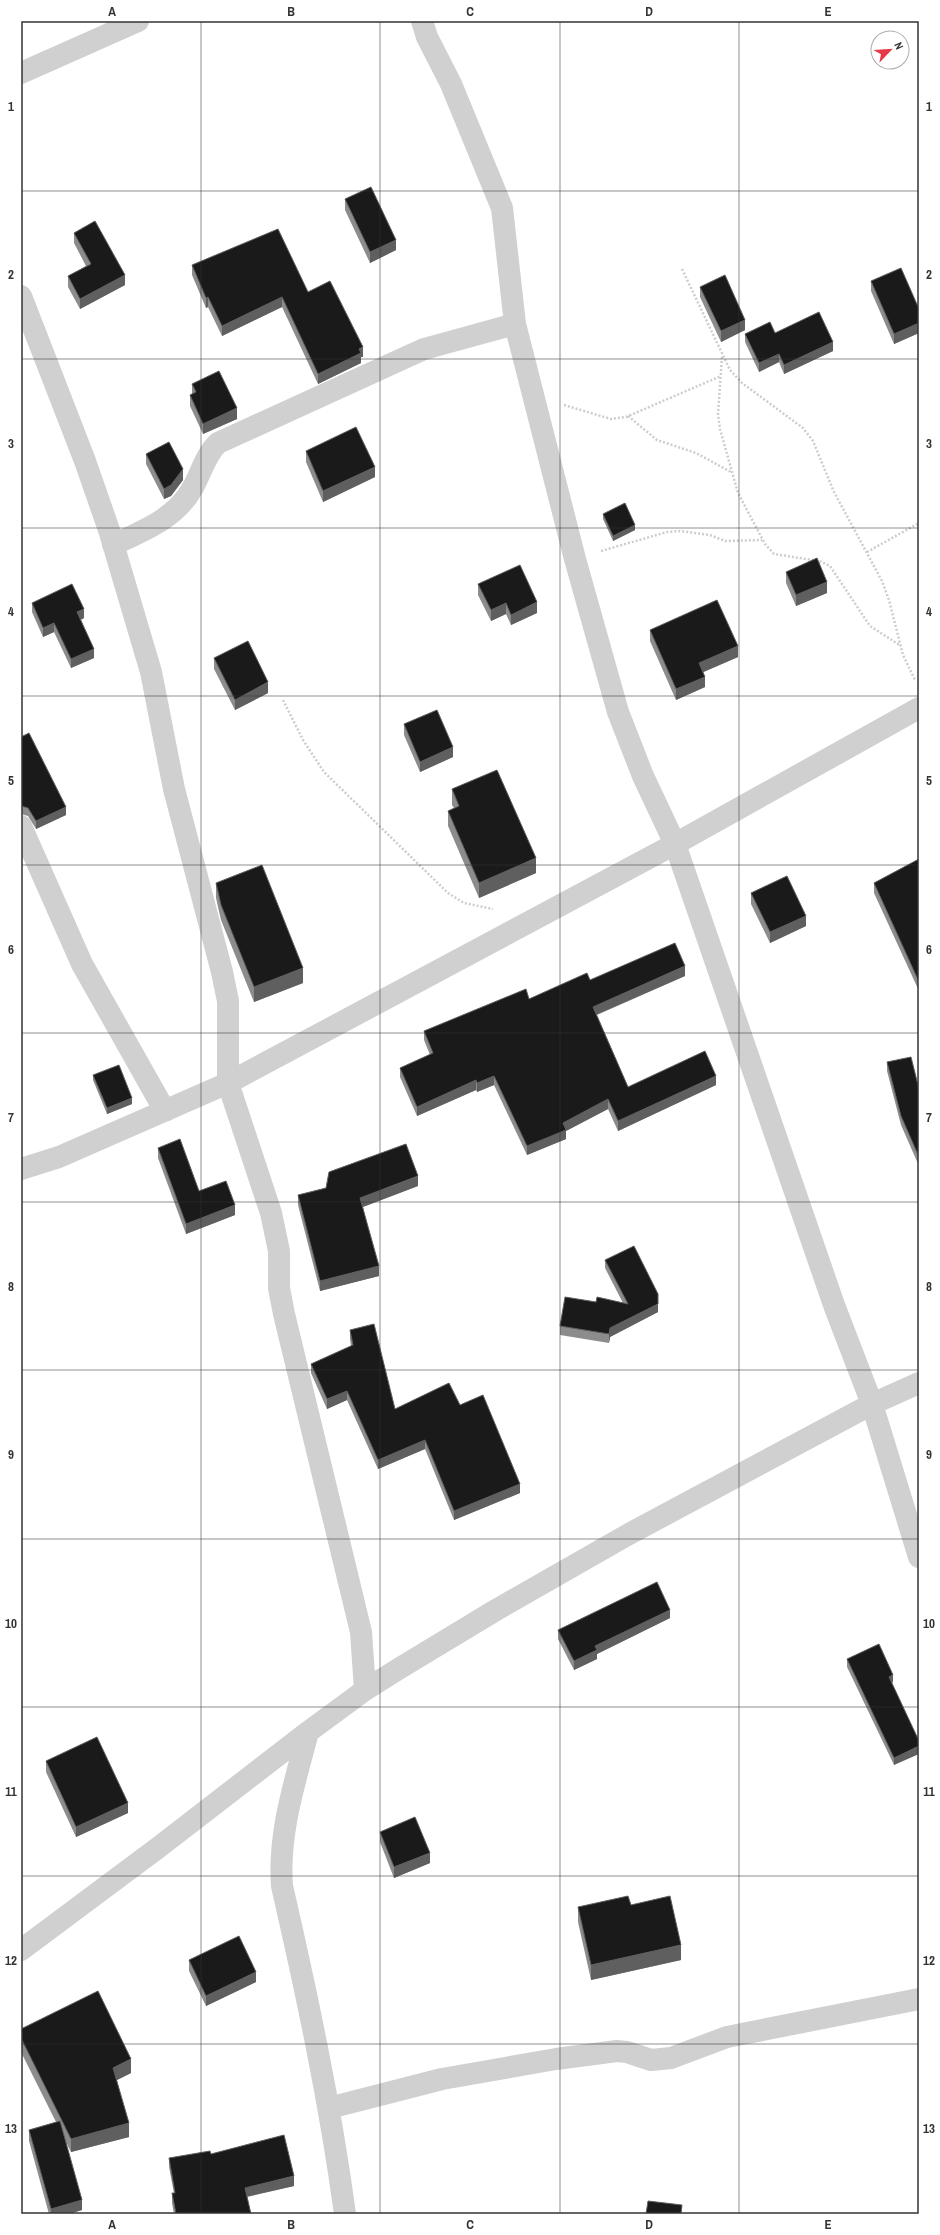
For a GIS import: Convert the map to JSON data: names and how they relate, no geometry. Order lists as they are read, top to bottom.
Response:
{
  "north": "top right",
  "grid": {
    "columns": [
      "A",
      "B",
      "C",
      "D",
      "E"
    ],
    "rows": [
      "1",
      "2",
      "3",
      "4",
      "5",
      "6",
      "7",
      "8",
      "9",
      "10",
      "11",
      "12",
      "13"
    ]
  }
}
